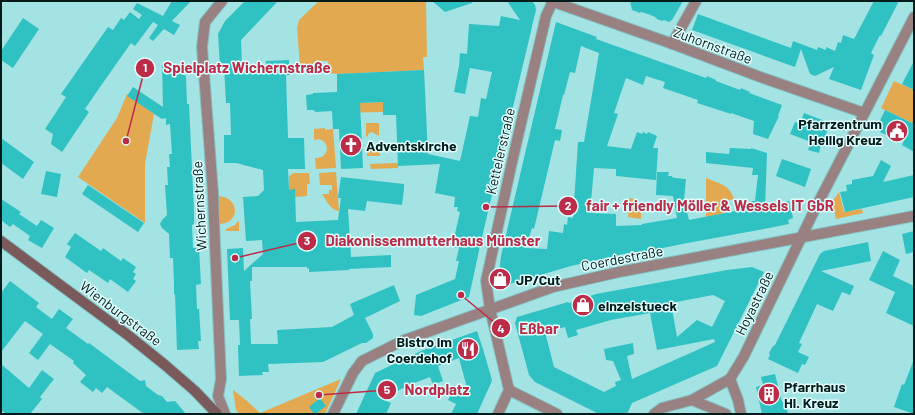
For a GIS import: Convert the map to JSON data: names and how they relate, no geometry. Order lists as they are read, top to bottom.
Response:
{
  "streets": {
    "street": [
      "Zuhornstraße",
      "Kettelerstraße",
      "Wichernstraße",
      "Coerdestraße",
      "Hoyastraße",
      "Wienburgstraße"
    ]
  },
  "crossings": [
    ["Zuhornstraße", "Kettelerstraße"],
    ["Zuhornstraße", "Hoyastraße"],
    ["Kettelerstraße", "Coerdestraße"],
    ["Coerdestraße", "Hoyastraße"]
  ],
  "places": {
    "public building": ["Pfarrzentrum Heilig Kreuz"],
    "other": [
      "Spielplatz Wichernstraße",
      "fair + friendly Möller & Wessels IT GbR",
      "Diakonissenmutterhaus Münster",
      "Eßbar",
      "Nordplatz"
    ],
    "church": ["Adventskirche"],
    "shop": ["JP/Cut", "einzelstueck"],
    "restaurant": ["Bistro im Coerdehof"],
    "building": ["Pfarrhaus Hl. Kreuz"]
  }
}
